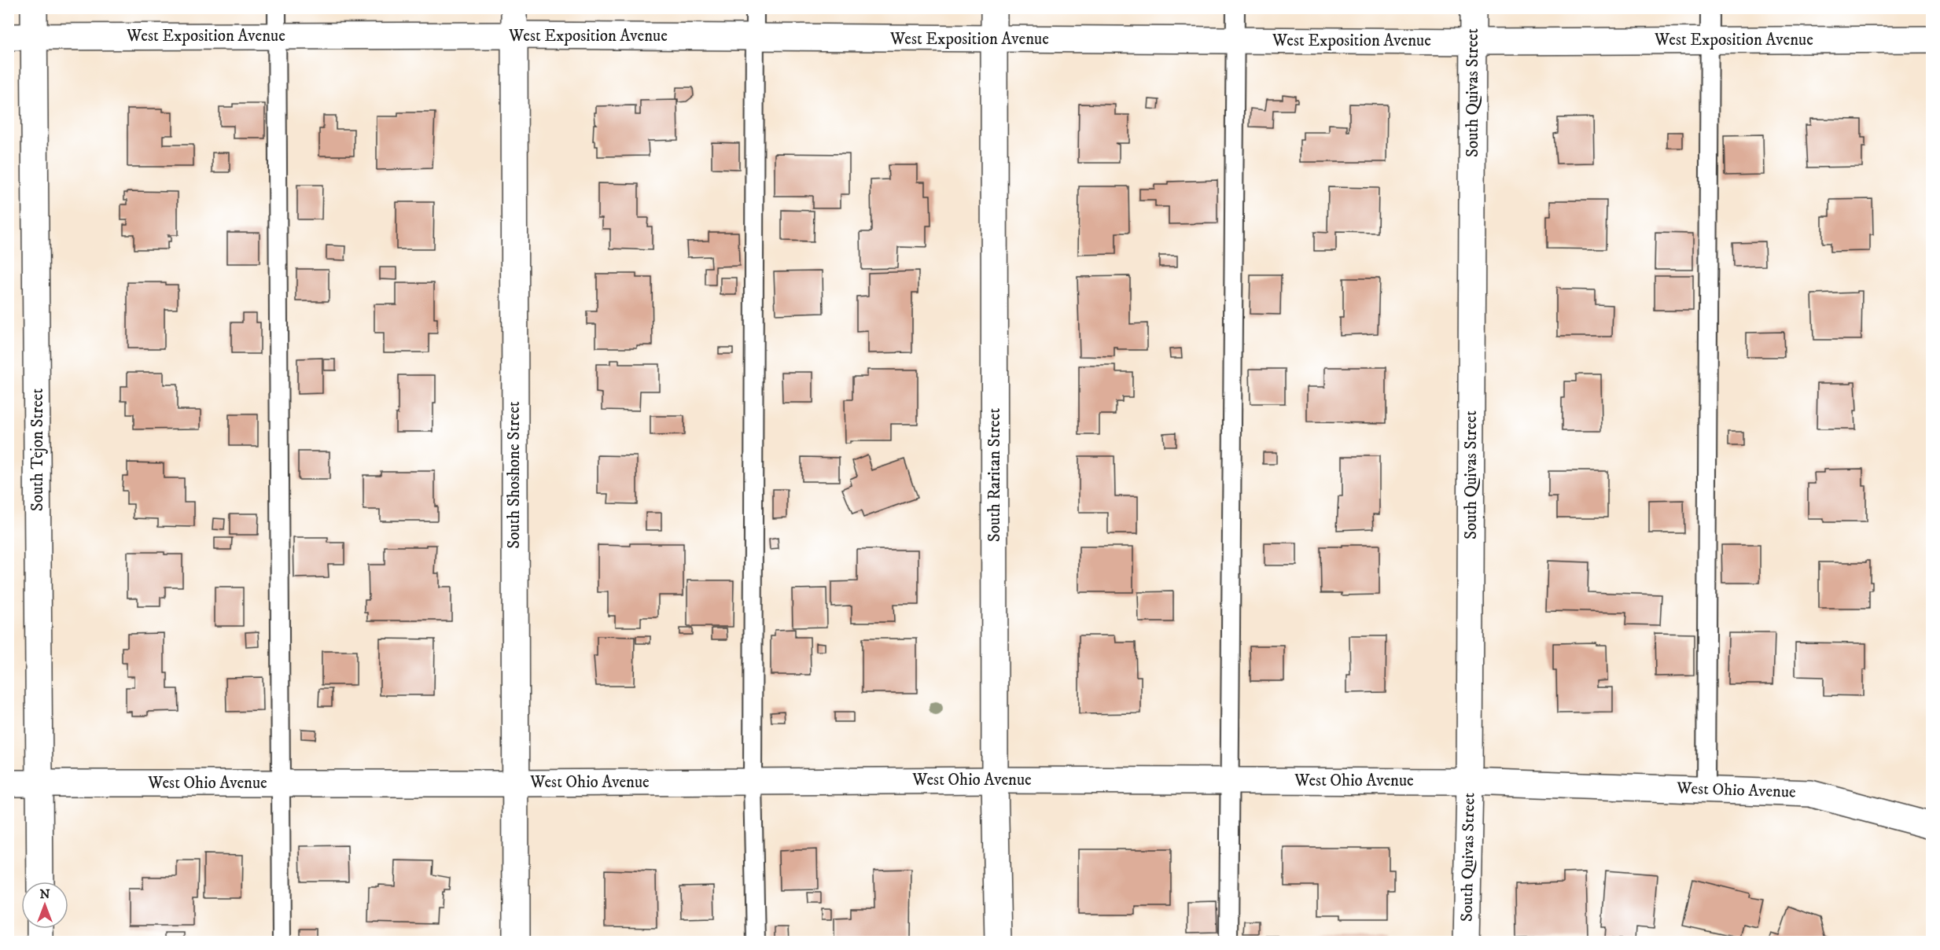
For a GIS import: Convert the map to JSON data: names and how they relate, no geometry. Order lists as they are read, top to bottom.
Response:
{
  "streets": {
    "street": [
      "West Exposition Avenue",
      "South Quivas Street",
      "South Tejon Street",
      "South Shoshone Street",
      "South Raritan Street",
      "West Ohio Avenue"
    ]
  },
  "crossings": [
    ["West Exposition Avenue", "South Quivas Street"],
    ["West Exposition Avenue", "South Tejon Street"],
    ["West Exposition Avenue", "South Shoshone Street"],
    ["West Exposition Avenue", "South Raritan Street"],
    ["South Quivas Street", "West Ohio Avenue"],
    ["South Tejon Street", "West Ohio Avenue"],
    ["South Shoshone Street", "West Ohio Avenue"],
    ["South Raritan Street", "West Ohio Avenue"]
  ],
  "north": "top"
}
